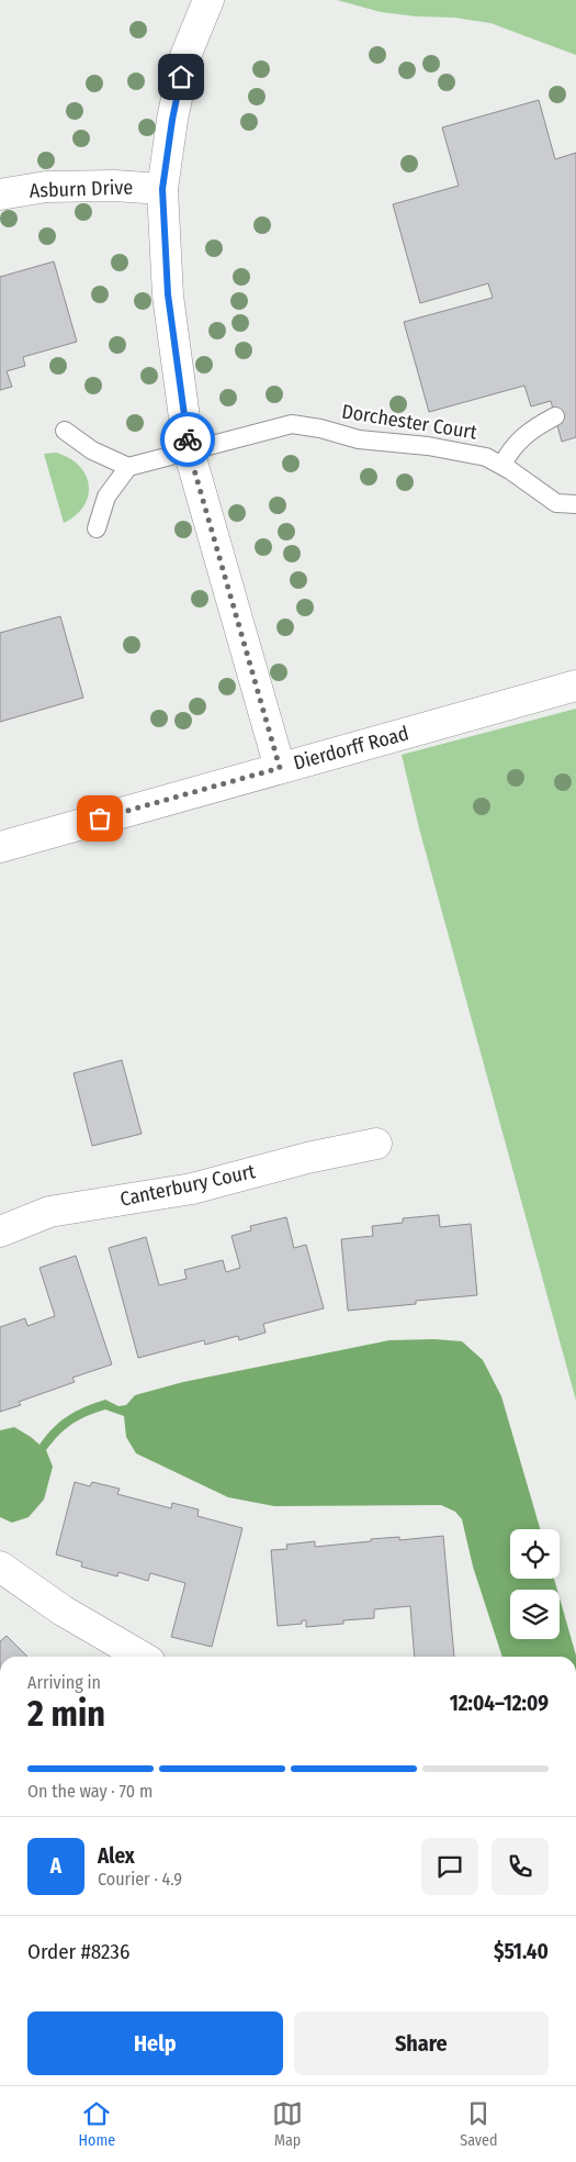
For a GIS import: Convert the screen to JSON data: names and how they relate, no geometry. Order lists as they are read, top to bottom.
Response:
{
  "streets": {
    "street": ["Asburn Drive", "Dierdorff Road", "Canterbury Court"],
    "lane": ["Dorchester Court"]
  },
  "page": {
    "heading": ["2 min", "Arriving in", "12:04–12:09"],
    "panel": [
      "Alex",
      "Courier · 4.9",
      "Order #8236",
      "$51.40"
    ],
    "bar": "On the way · 70 m",
    "round": "A",
    "buttons": ["Help", "Share"],
    "tabs": ["Home", "Map", "Saved"]
  }
}
